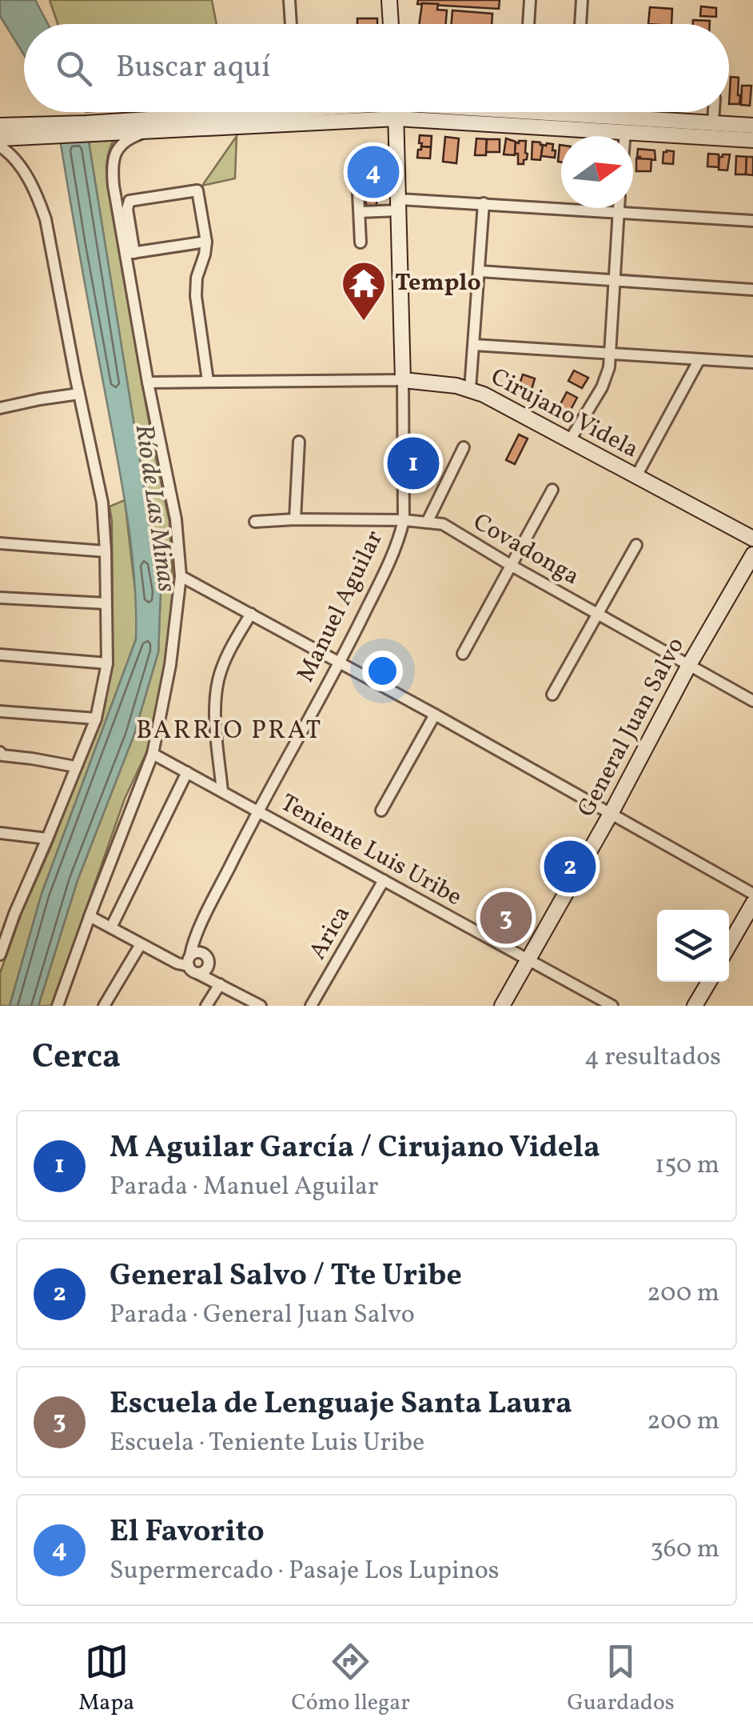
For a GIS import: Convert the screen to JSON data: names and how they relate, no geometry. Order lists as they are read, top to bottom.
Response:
{
  "streets": {
    "main road": ["Cirujano Videla", "Manuel Aguilar", "General Juan Salvo"],
    "street": ["Covadonga", "Teniente Luis Uribe", "Arica"]
  },
  "crossings": [
    ["Cirujano Videla", "Manuel Aguilar"],
    ["Covadonga", "Manuel Aguilar"],
    ["Covadonga", "General Juan Salvo"],
    ["Manuel Aguilar", "Teniente Luis Uribe"],
    ["General Juan Salvo", "Teniente Luis Uribe"],
    ["Teniente Luis Uribe", "Arica"]
  ],
  "districts": ["BARRIO PRAT"],
  "water": ["Río de Las Minas"],
  "places": {
    "temple": ["Templo"]
  },
  "north": "right",
  "page": {
    "search": "Buscar aquí",
    "pins": [
      "4",
      "1",
      "2",
      "3"
    ],
    "heading": ["Cerca", "4 resultados"],
    "list": [
      {
        "mark": "1",
        "name": "M Aguilar García / Cirujano Videla",
        "note": "Parada · Manuel Aguilar",
        "value": "150 m"
      },
      {
        "mark": "2",
        "name": "General Salvo / Tte Uribe",
        "note": "Parada · General Juan Salvo",
        "value": "200 m"
      },
      {
        "mark": "3",
        "name": "Escuela de Lenguaje Santa Laura",
        "note": "Escuela · Teniente Luis Uribe",
        "value": "200 m"
      },
      {
        "mark": "4",
        "name": "El Favorito",
        "note": "Supermercado · Pasaje Los Lupinos",
        "value": "360 m"
      }
    ],
    "nav": ["Mapa", "Cómo llegar", "Guardados"]
  }
}
